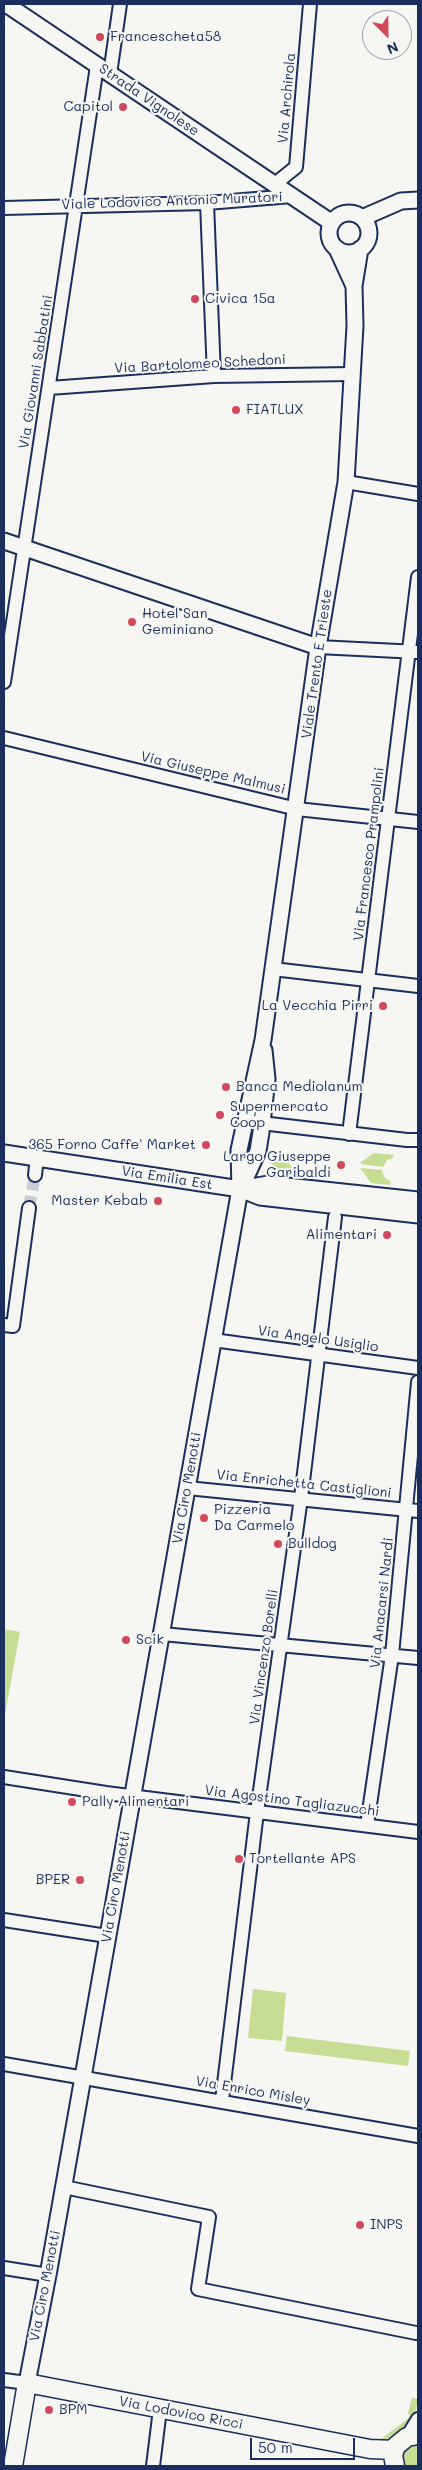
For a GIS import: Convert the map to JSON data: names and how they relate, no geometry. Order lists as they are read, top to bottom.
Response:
{
  "streets": {
    "main road": ["Via Ciro Menotti", "Via Lodovico Ricci"],
    "street": [
      "Via Archirola",
      "Strada Vignolese",
      "Viale Lodovico Antonio Muratori",
      "Via Bartolomeo Schedoni",
      "Via Giovanni Sabbatini",
      "Viale Trento E Trieste",
      "Via Giuseppe Malmusi",
      "Via Francesco Prampolini",
      "Via Emilia Est",
      "Via Angelo Usiglio",
      "Via Enrichetta Castiglioni",
      "Via Anacarsi Nardi",
      "Via Vincenzo Borelli",
      "Via Agostino Tagliazucchi",
      "Via Enrico Misley"
    ]
  },
  "crossings": [
    ["Via Archirola", "Strada Vignolese"],
    ["Strada Vignolese", "Viale Lodovico Antonio Muratori"],
    ["Strada Vignolese", "Via Giovanni Sabbatini"],
    ["Viale Lodovico Antonio Muratori", "Via Giovanni Sabbatini"],
    ["Viale Lodovico Antonio Muratori", "Viale Trento E Trieste"],
    ["Via Bartolomeo Schedoni", "Via Giovanni Sabbatini"],
    ["Via Bartolomeo Schedoni", "Viale Trento E Trieste"],
    ["Viale Trento E Trieste", "Via Giuseppe Malmusi"],
    ["Viale Trento E Trieste", "Via Emilia Est"],
    ["Viale Trento E Trieste", "Via Ciro Menotti"],
    ["Via Giuseppe Malmusi", "Via Francesco Prampolini"],
    ["Via Emilia Est", "Via Ciro Menotti"],
    ["Via Angelo Usiglio", "Via Ciro Menotti"],
    ["Via Angelo Usiglio", "Via Vincenzo Borelli"],
    ["Via Enrichetta Castiglioni", "Via Ciro Menotti"],
    ["Via Enrichetta Castiglioni", "Via Anacarsi Nardi"],
    ["Via Enrichetta Castiglioni", "Via Vincenzo Borelli"],
    ["Via Ciro Menotti", "Via Agostino Tagliazucchi"],
    ["Via Ciro Menotti", "Via Enrico Misley"],
    ["Via Ciro Menotti", "Via Lodovico Ricci"],
    ["Via Anacarsi Nardi", "Via Agostino Tagliazucchi"],
    ["Via Vincenzo Borelli", "Via Agostino Tagliazucchi"],
    ["Via Vincenzo Borelli", "Via Enrico Misley"]
  ],
  "places": [
    "Francescheta58",
    "Capitol",
    "Civica 15a",
    "FIATLUX",
    "Hotel San Geminiano",
    "La Vecchia Pirri",
    "Banca Mediolanum",
    "Supermercato Coop",
    "365 Forno Caffe' Market",
    "Largo Giuseppe Garibaldi",
    "Master Kebab",
    "Alimentari",
    "Pizzeria Da Carmelo",
    "Bulldog",
    "Scik",
    "Pally Alimentari",
    "Tortellante APS",
    "BPER",
    "INPS",
    "BPM"
  ],
  "scale_bar": "50 m",
  "north": "bottom right"
}
